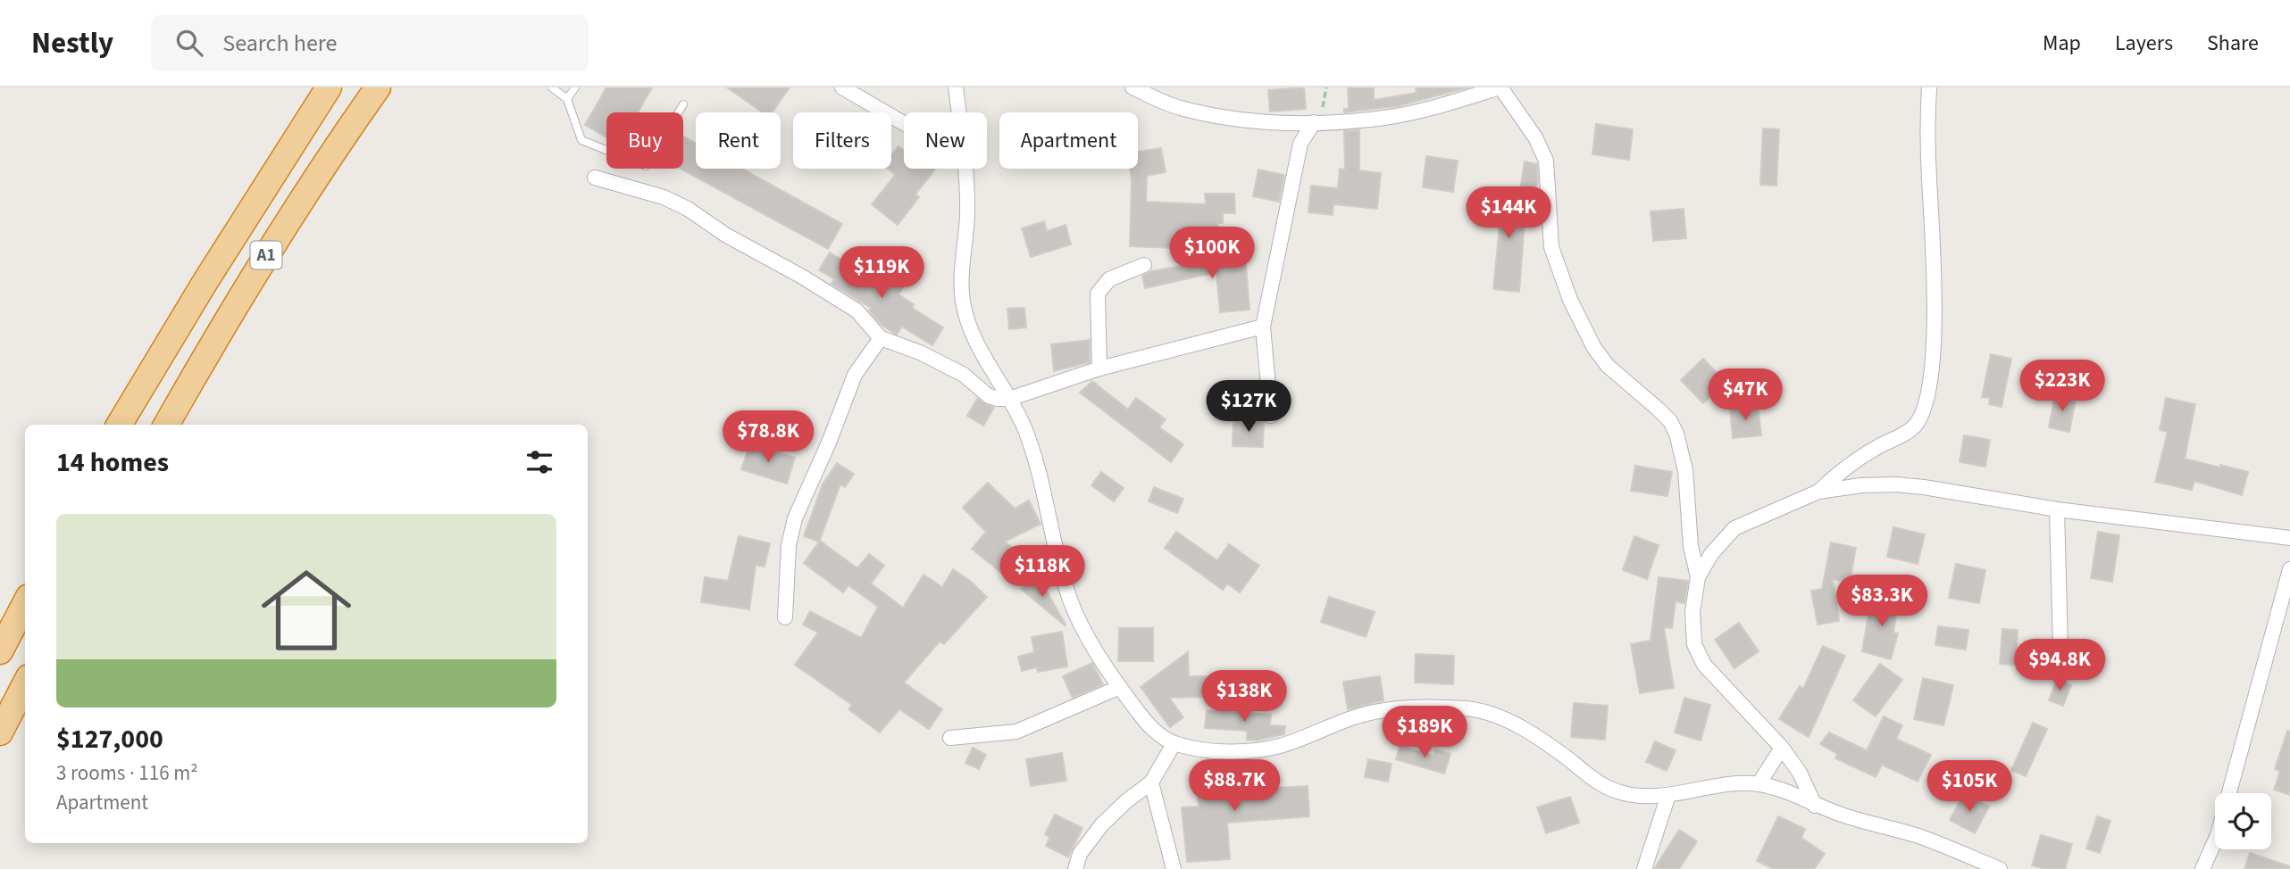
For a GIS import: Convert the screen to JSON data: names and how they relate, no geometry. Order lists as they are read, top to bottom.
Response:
{
  "streets": {
    "highway": ["A1"]
  },
  "page": {
    "header": "Nestly",
    "search": "Search here",
    "nav": ["Map", "Layers", "Share"],
    "chip": [
      "Buy",
      "Rent",
      "Filters",
      "New",
      "Apartment"
    ],
    "price": [
      "$144K",
      "$100K",
      "$119K",
      "$223K",
      "$47K",
      "$127K",
      "$78.8K",
      "$118K",
      "$83.3K",
      "$94.8K",
      "$138K",
      "$189K",
      "$88.7K",
      "$105K"
    ],
    "heading": "14 homes",
    "list": [
      {
        "name": "$127,000",
        "note": "3 rooms · 116 m² · Apartment"
      }
    ]
  }
}
